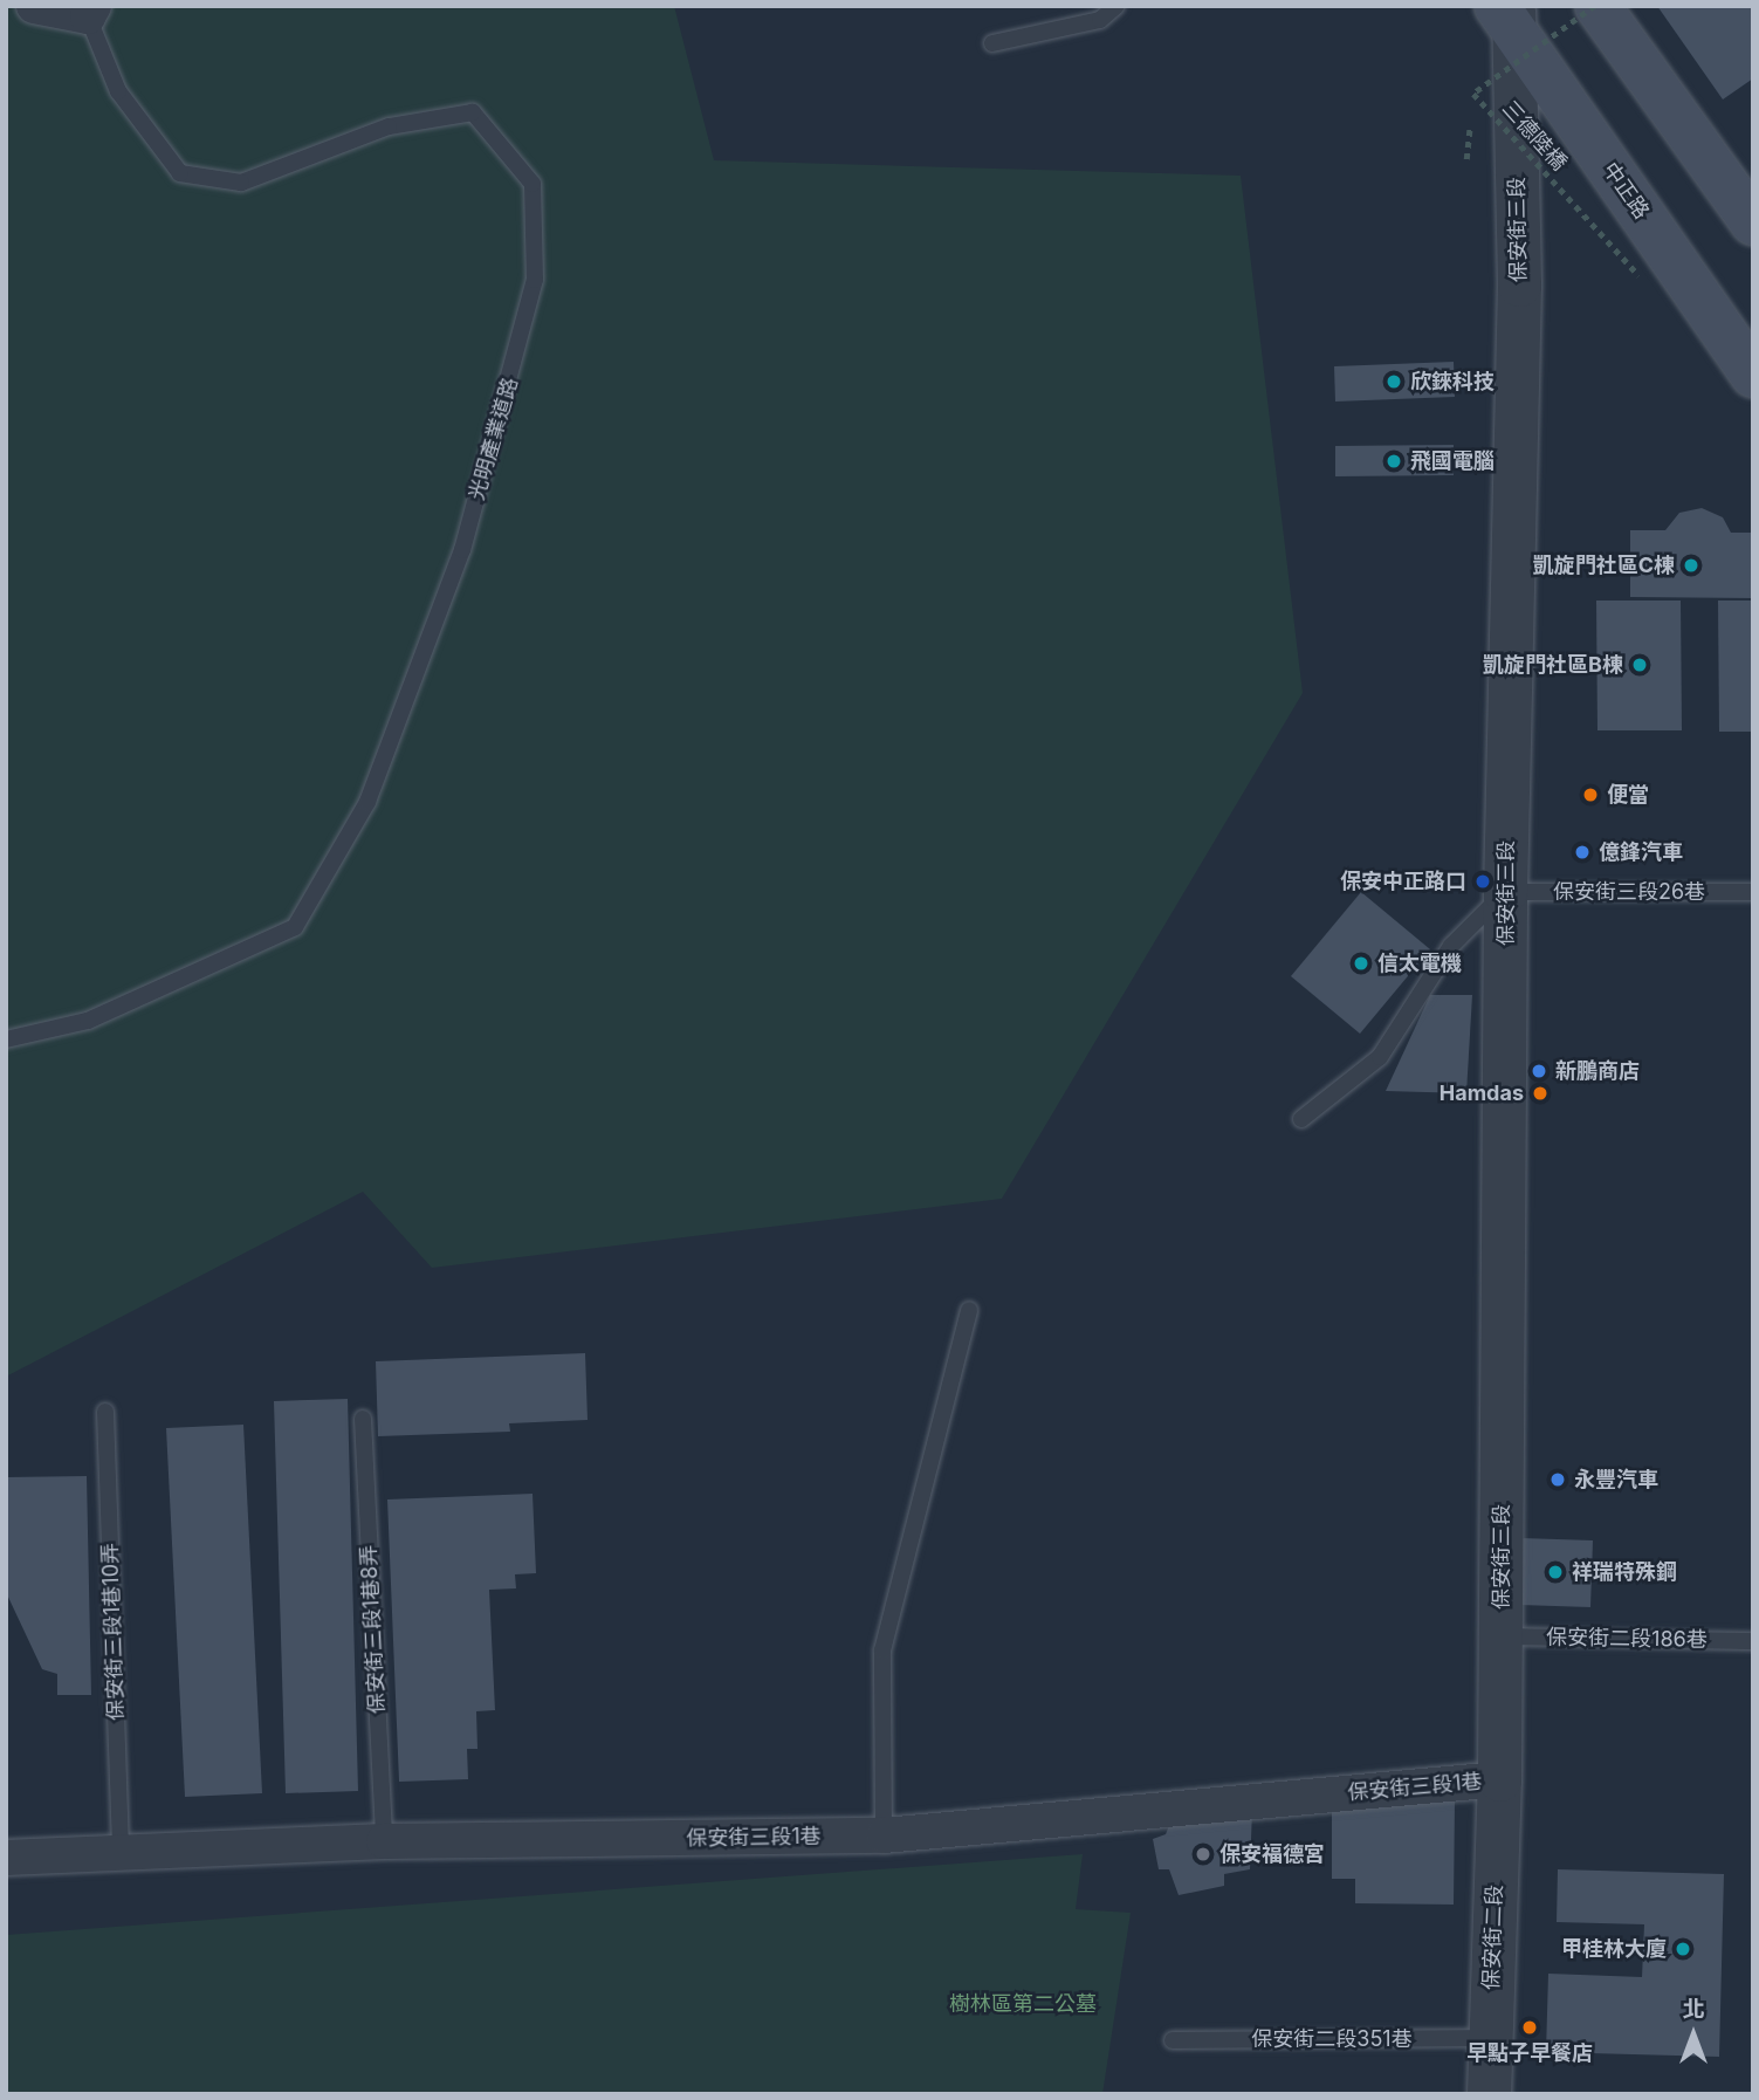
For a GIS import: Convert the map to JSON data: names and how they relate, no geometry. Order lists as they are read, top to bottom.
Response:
{
  "streets": {
    "main road": ["中正路"],
    "street": ["保安街三段", "保安街三段1巷", "保安街二段"],
    "lane": [
      "光明產業道路",
      "保安街三段26巷",
      "保安街三段1巷8弄",
      "保安街三段1巷10弄",
      "保安街二段186巷",
      "保安街二段351巷"
    ],
    "path": ["三德陸橋"]
  },
  "crossings": [
    ["中正路", "保安街三段"],
    ["保安街三段", "保安街三段26巷"],
    ["保安街三段", "保安街二段186巷"],
    ["保安街三段", "保安街三段1巷"],
    ["保安街三段", "保安街二段"],
    ["保安街三段1巷8弄", "保安街三段1巷"],
    ["保安街三段1巷10弄", "保安街三段1巷"],
    ["保安街三段1巷", "保安街二段"],
    ["保安街二段", "保安街二段351巷"]
  ],
  "parks": ["樹林區第二公墓"],
  "places": [
    "欣錸科技",
    "飛國電腦",
    "凱旋門社區C棟",
    "凱旋門社區B棟",
    "便當",
    "億鋒汽車",
    "保安中正路口",
    "信太電機",
    "新鵬商店",
    "Hamdas",
    "永豐汽車",
    "祥瑞特殊鋼",
    "保安福德宮",
    "甲桂林大廈",
    "早點子早餐店"
  ],
  "north": "top"
}
